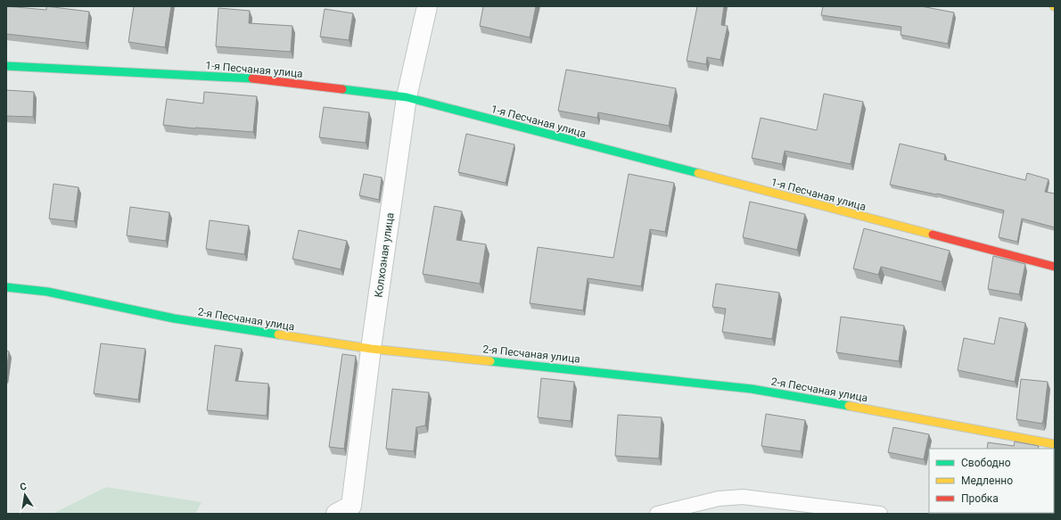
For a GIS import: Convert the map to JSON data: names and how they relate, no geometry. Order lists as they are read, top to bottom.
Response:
{
  "streets": {
    "street": ["1-я Песчаная улица", "Колхозная улица", "2-я Песчаная улица"]
  },
  "crossings": [
    ["1-я Песчаная улица", "Колхозная улица"],
    ["Колхозная улица", "2-я Песчаная улица"]
  ],
  "legend": ["Свободно", "Медленно", "Пробка"],
  "north": "top"
}
